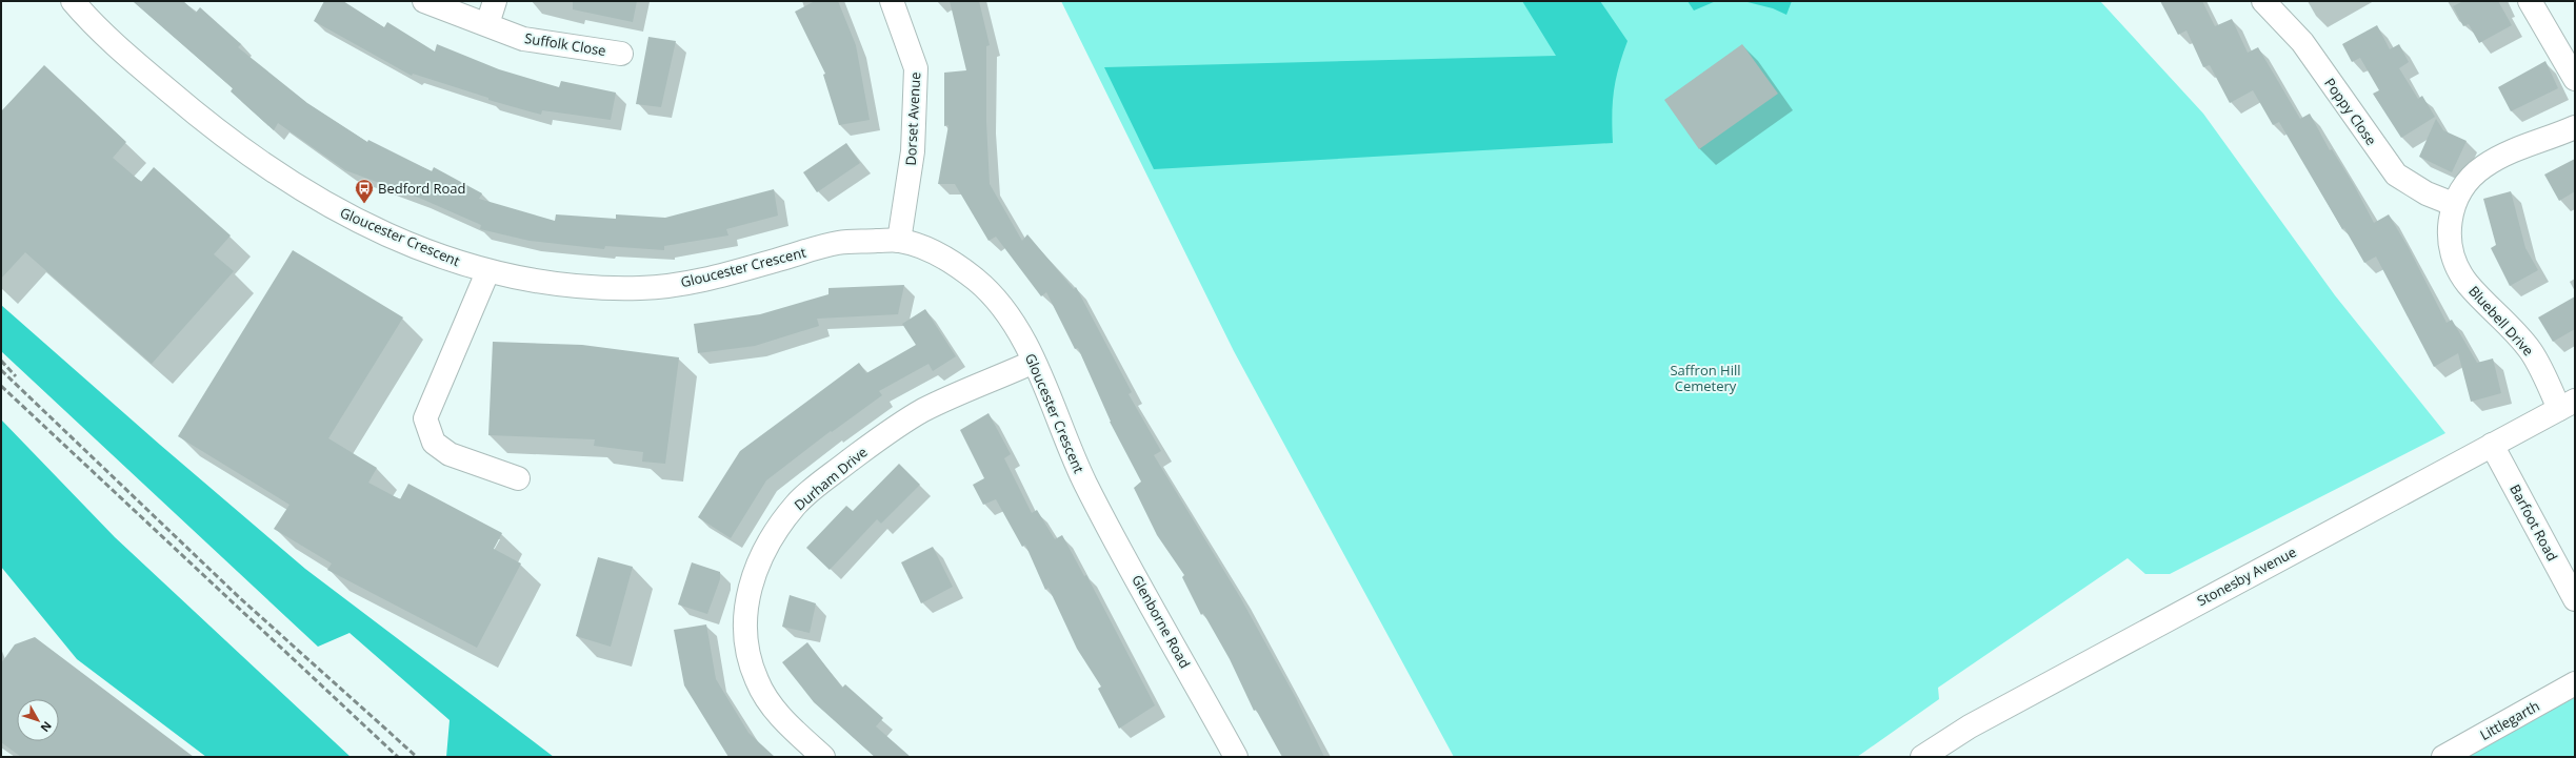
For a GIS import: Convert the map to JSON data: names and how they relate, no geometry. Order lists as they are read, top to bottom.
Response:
{
  "streets": {
    "street": [
      "Suffolk Close",
      "Poppy Close",
      "Dorset Avenue",
      "Gloucester Crescent",
      "Bluebell Drive",
      "Durham Drive",
      "Barfoot Road",
      "Stonesby Avenue",
      "Glenborne Road",
      "Littlegarth"
    ]
  },
  "crossings": [
    ["Poppy Close", "Bluebell Drive"],
    ["Dorset Avenue", "Gloucester Crescent"],
    ["Gloucester Crescent", "Durham Drive"],
    ["Gloucester Crescent", "Glenborne Road"],
    ["Bluebell Drive", "Stonesby Avenue"],
    ["Barfoot Road", "Stonesby Avenue"]
  ],
  "parks": ["Saffron Hill Cemetery"],
  "places": {
    "bus stop": ["Bedford Road"]
  },
  "north": "bottom right"
}
